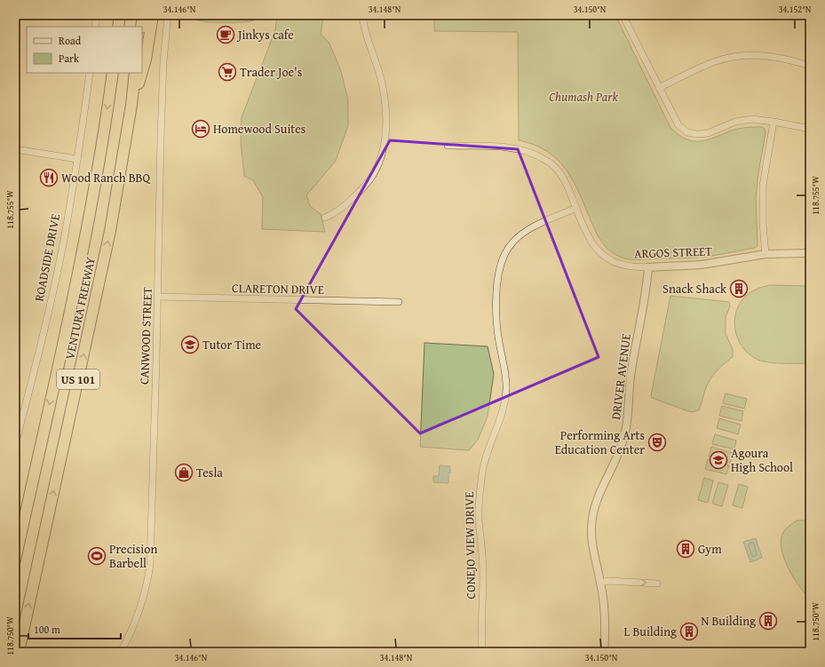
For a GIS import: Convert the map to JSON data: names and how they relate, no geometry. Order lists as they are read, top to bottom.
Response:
{
  "streets": {
    "highway": ["VENTURA FREEWAY", "US 101"],
    "street": [
      "ARGOS STREET",
      "ROADSIDE DRIVE",
      "CLARETON DRIVE",
      "CANWOOD STREET",
      "DRIVER AVENUE",
      "CONEJO VIEW DRIVE"
    ]
  },
  "crossings": [
    ["ARGOS STREET", "DRIVER AVENUE"],
    ["ARGOS STREET", "CONEJO VIEW DRIVE"],
    ["CLARETON DRIVE", "CANWOOD STREET"]
  ],
  "parks": ["Chumash Park"],
  "places": {
    "cafe": ["Jinkys cafe"],
    "supermarket": ["Trader Joe's"],
    "hotel": ["Homewood Suites"],
    "restaurant": ["Wood Ranch BBQ"],
    "building": [
      "Snack Shack",
      "Gym",
      "N Building",
      "L Building"
    ],
    "school or university": ["Tutor Time", "Agoura High School"],
    "theatre": ["Performing Arts Education Center"],
    "shop": ["Tesla"],
    "sports": ["Precision Barbell"]
  },
  "legend": ["Road", "Park"],
  "scale_bar": "100 m",
  "coordinates": [
    "34.146°N",
    "34.148°N",
    "34.150°N",
    "34.152°N",
    "118.755°W",
    "118.750°W"
  ]
}
